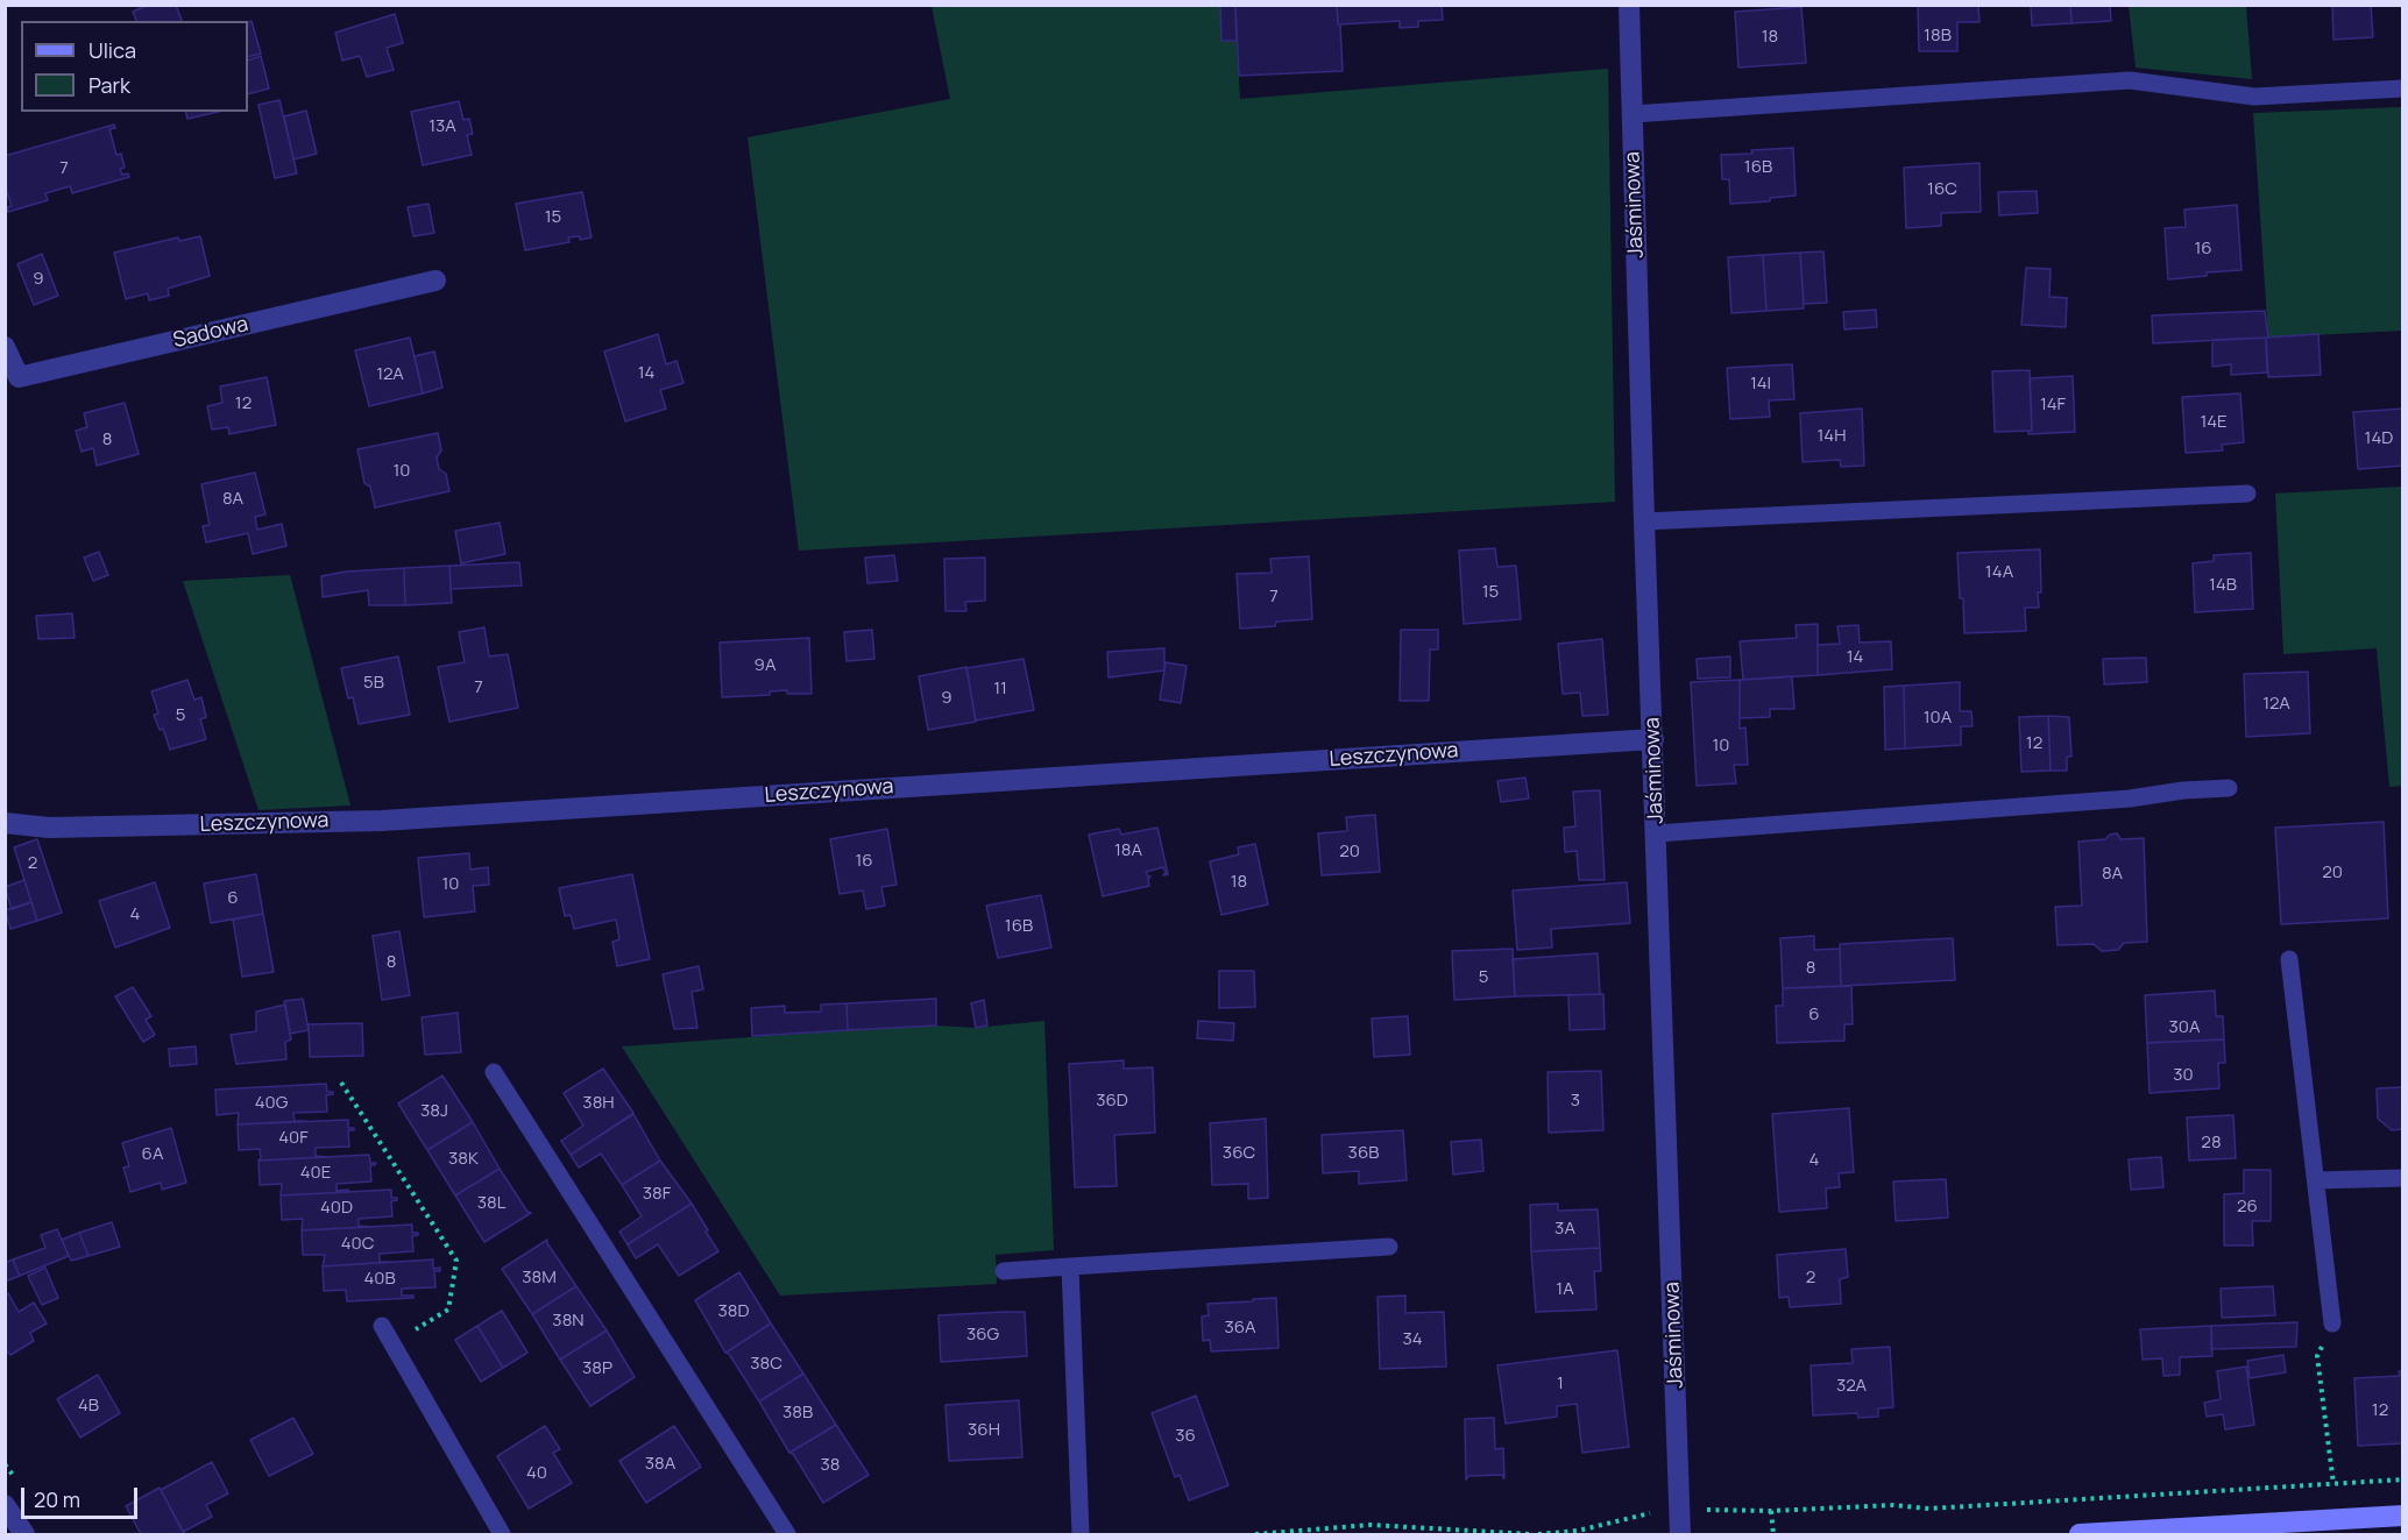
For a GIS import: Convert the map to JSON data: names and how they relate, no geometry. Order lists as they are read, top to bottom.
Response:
{
  "streets": {
    "street": ["Jaśminowa", "Sadowa", "Leszczynowa"]
  },
  "crossings": [
    ["Jaśminowa", "Leszczynowa"]
  ],
  "house_numbers": [
    "18B",
    "18",
    "13A",
    "16B",
    "7",
    "16C",
    "15",
    "16",
    "9",
    "14",
    "12A",
    "14I",
    "12",
    "14F",
    "14E",
    "14H",
    "14D",
    "8",
    "10",
    "8A",
    "14A",
    "14B",
    "15",
    "7",
    "14",
    "9A",
    "5B",
    "7",
    "11",
    "9",
    "12A",
    "5",
    "10A",
    "12",
    "10",
    "18A",
    "20",
    "16",
    "2",
    "20",
    "8A",
    "18",
    "10",
    "6",
    "4",
    "16B",
    "8",
    "8",
    "5",
    "6",
    "30A",
    "30",
    "36D",
    "3",
    "40G",
    "38H",
    "38J",
    "40F",
    "28",
    "36C",
    "36B",
    "6A",
    "38K",
    "4",
    "40E",
    "38F",
    "38L",
    "26",
    "40D",
    "3A",
    "40C",
    "38M",
    "2",
    "40B",
    "1A",
    "38D",
    "38N",
    "36A",
    "36G",
    "34",
    "38C",
    "38P",
    "1",
    "32A",
    "4B",
    "12",
    "38B",
    "36H",
    "36",
    "38A",
    "38",
    "40"
  ],
  "legend": ["Ulica", "Park"],
  "scale_bar": "20 m"
}
